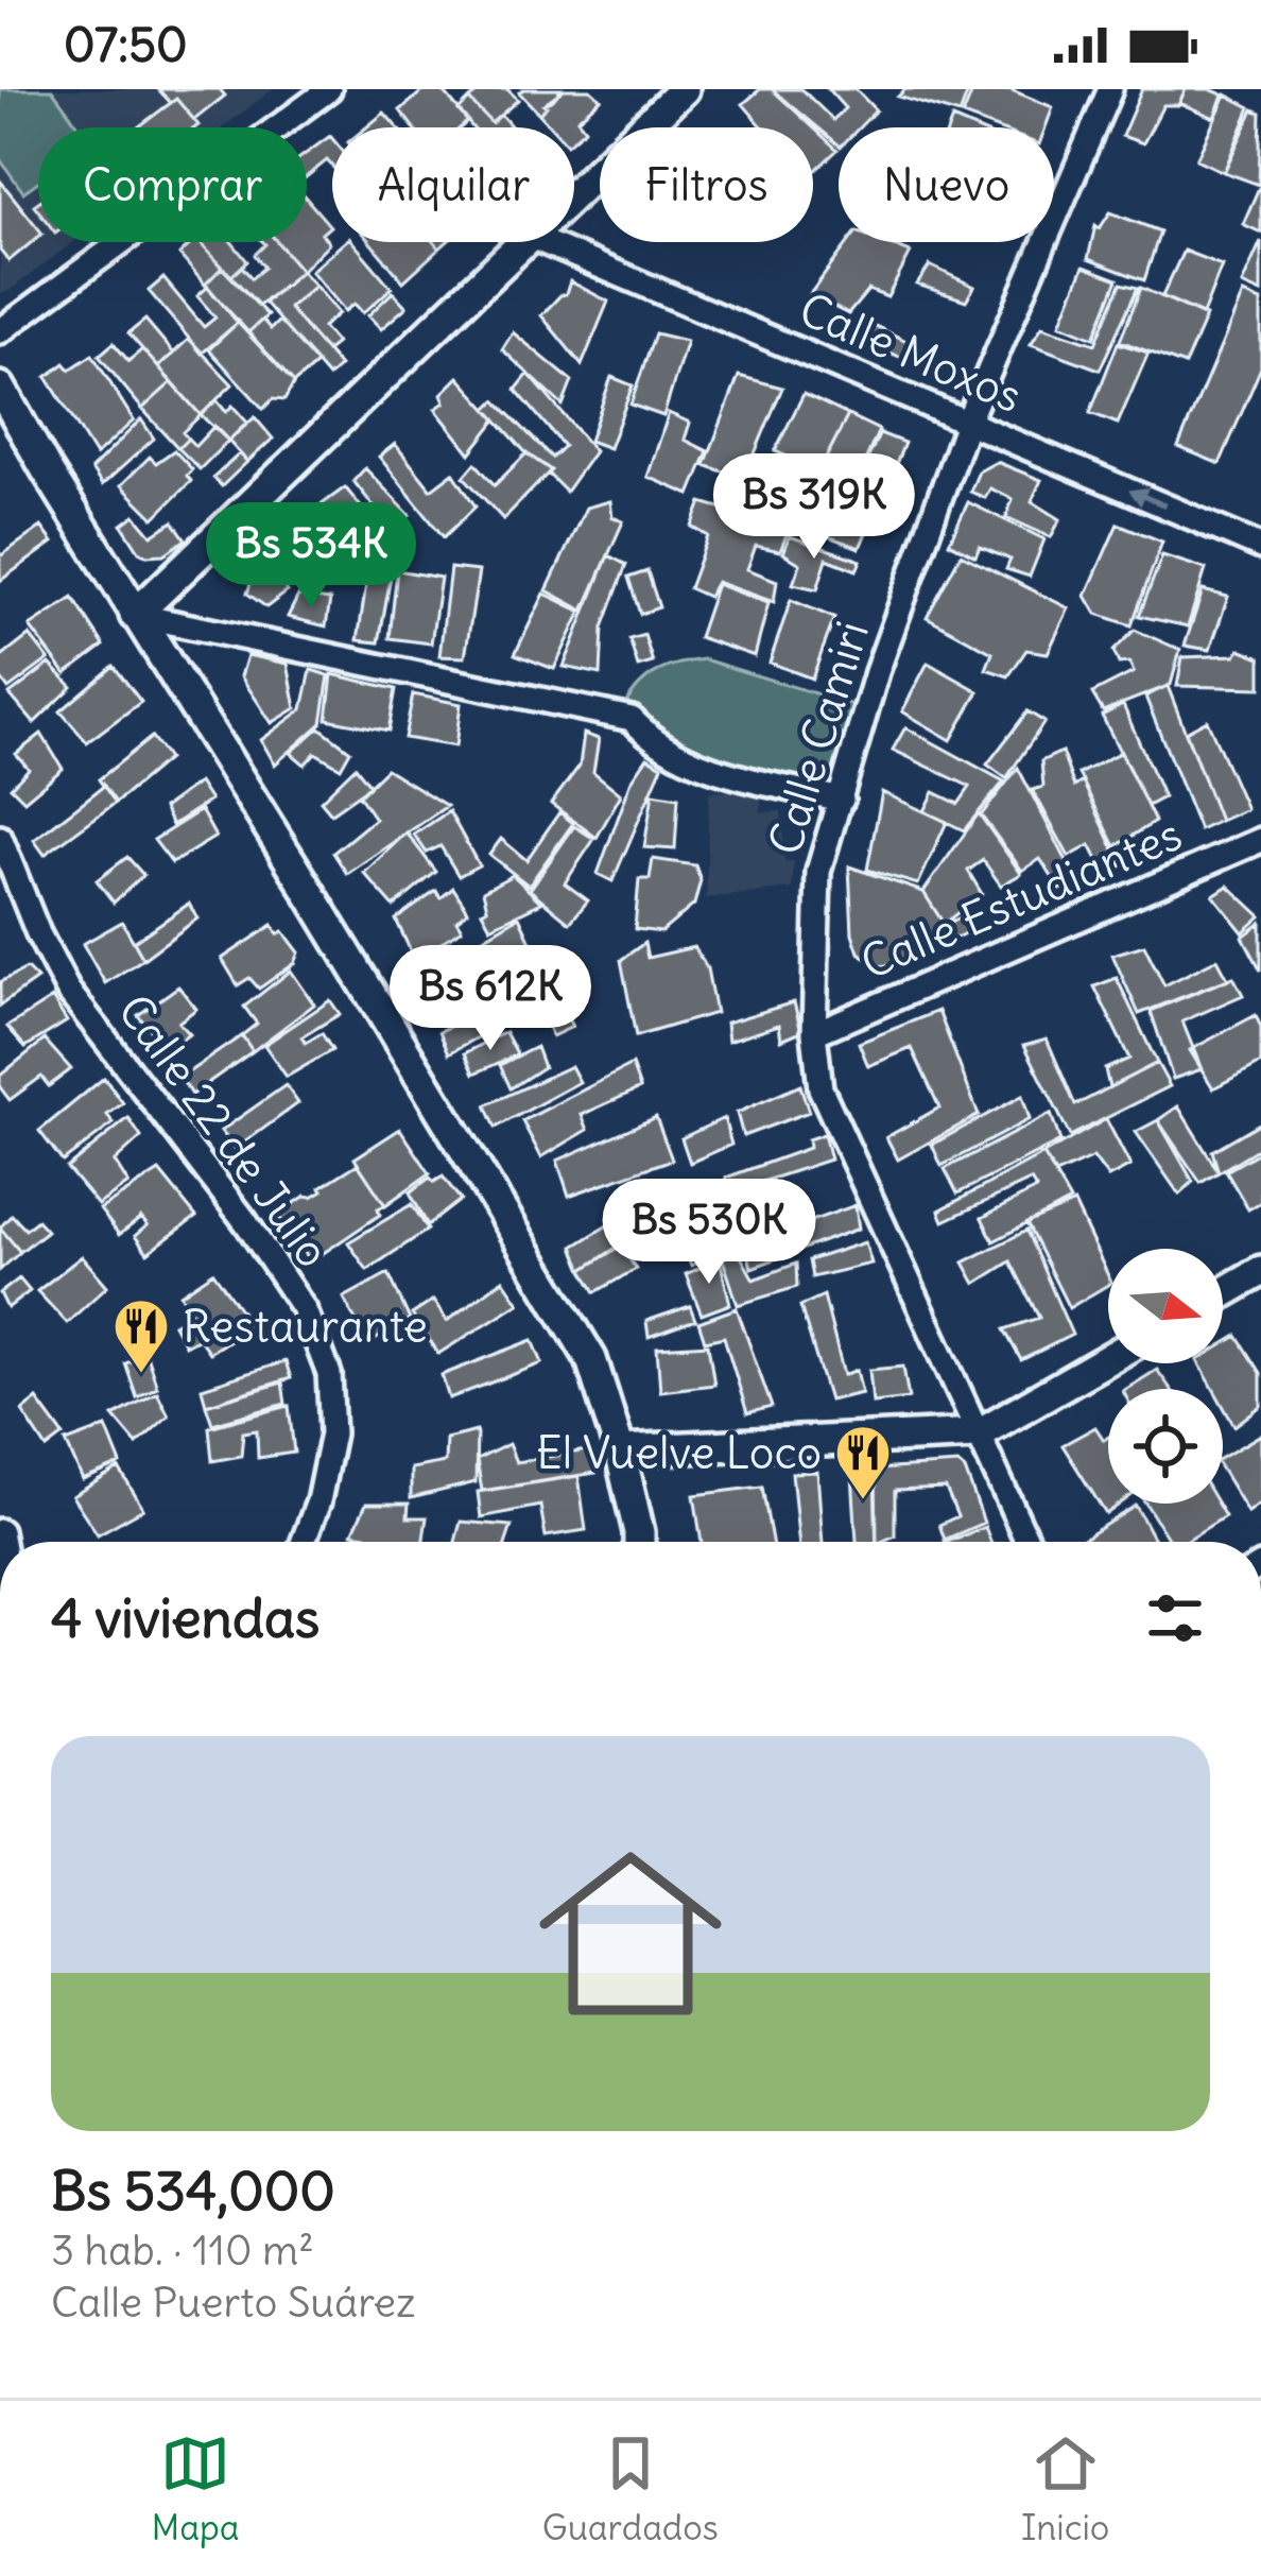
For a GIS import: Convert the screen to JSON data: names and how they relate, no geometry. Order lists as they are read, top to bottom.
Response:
{
  "streets": {
    "street": [
      "Calle Moxos",
      "Calle Camiri",
      "Calle Estudiantes",
      "Calle 22 de Julio"
    ]
  },
  "crossings": [
    ["Calle Moxos", "Calle Camiri"],
    ["Calle Camiri", "Calle Estudiantes"]
  ],
  "one_way": ["Calle Moxos"],
  "places": {
    "restaurant": ["Restaurante", "El Vuelve Loco"]
  },
  "north": "right",
  "page": {
    "status": "07:50",
    "chip": [
      "Comprar",
      "Alquilar",
      "Filtros",
      "Nuevo"
    ],
    "price": [
      "Bs 319K",
      "Bs 534K",
      "Bs 612K",
      "Bs 530K"
    ],
    "heading": "4 viviendas",
    "list": [
      {
        "name": "Bs 534,000",
        "note": "3 hab. · 110 m² · Calle Puerto Suárez"
      }
    ],
    "tabs": ["Mapa", "Guardados", "Inicio"]
  }
}
